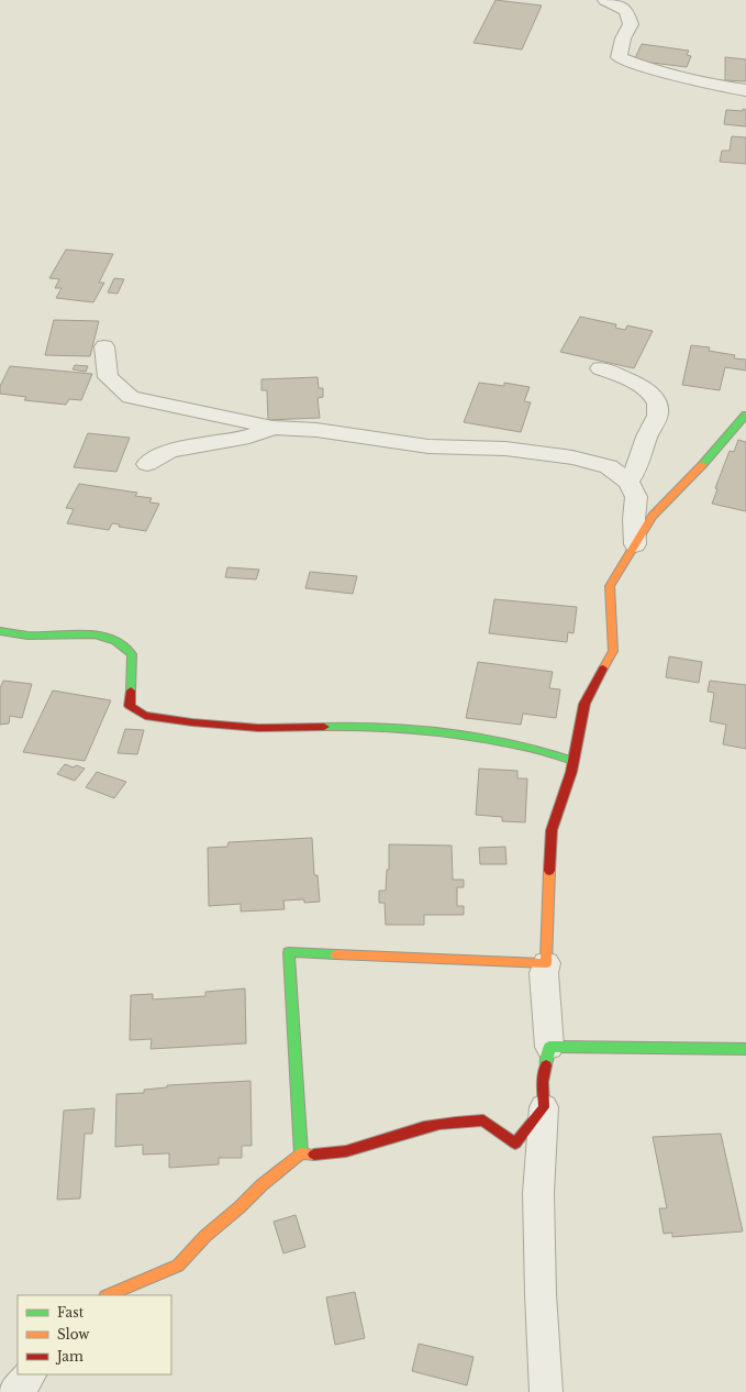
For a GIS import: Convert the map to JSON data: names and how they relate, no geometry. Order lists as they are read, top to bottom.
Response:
{
  "legend": ["Fast", "Slow", "Jam"]
}
